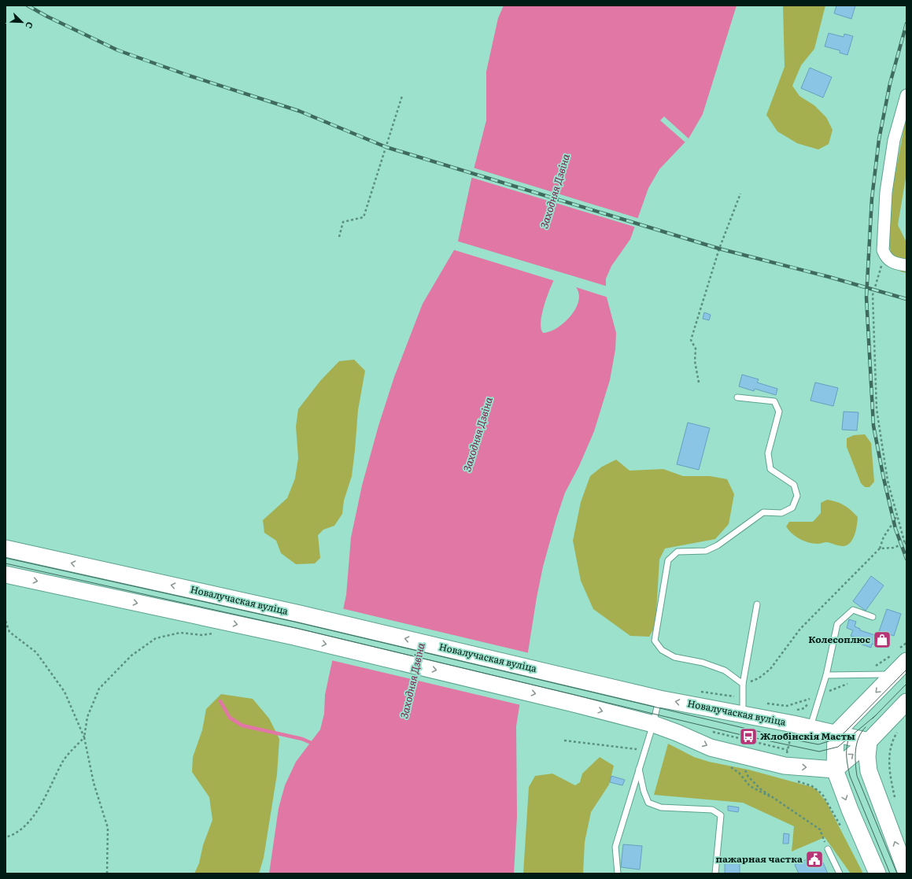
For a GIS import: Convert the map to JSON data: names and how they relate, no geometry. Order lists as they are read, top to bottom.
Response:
{
  "streets": {
    "main road": ["Новалучаская вуліца"]
  },
  "water": ["Заходняя Дзвіна"],
  "places": {
    "shop": ["Колесоплюс"],
    "bus stop": ["Жлобінскія Масты"],
    "public building": ["пажарная частка"]
  },
  "north": "bottom right"
}
